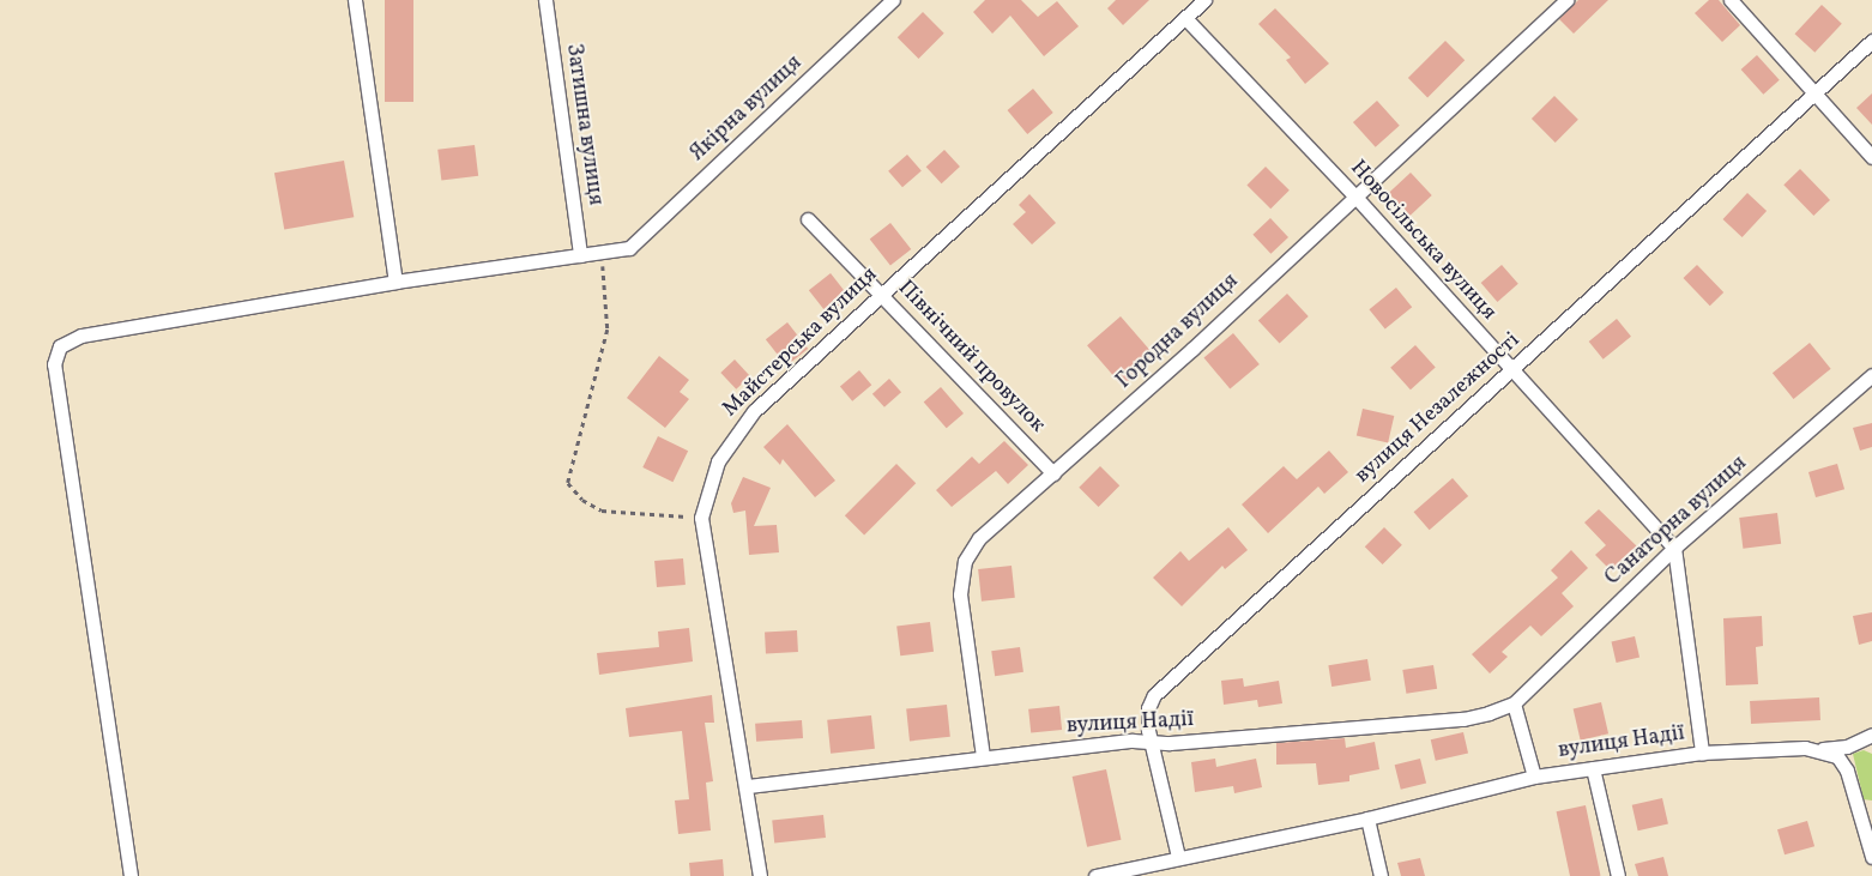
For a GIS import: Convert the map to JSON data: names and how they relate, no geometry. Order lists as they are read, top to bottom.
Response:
{
  "streets": {
    "street": [
      "Якірна вулиця",
      "Затишна вулиця",
      "Новосільська вулиця",
      "Городна вулиця",
      "Майстерська вулиця",
      "Північний провулок",
      "вулиця Незалежності",
      "Санаторна вулиця",
      "вулиця Надії"
    ]
  },
  "crossings": [
    ["Новосільська вулиця", "Городна вулиця"],
    ["Новосільська вулиця", "Майстерська вулиця"],
    ["Новосільська вулиця", "вулиця Незалежності"],
    ["Новосільська вулиця", "Санаторна вулиця"],
    ["Городна вулиця", "Північний провулок"],
    ["Городна вулиця", "вулиця Надії"],
    ["Майстерська вулиця", "Північний провулок"],
    ["Майстерська вулиця", "вулиця Надії"],
    ["вулиця Незалежності", "вулиця Надії"],
    ["Санаторна вулиця", "вулиця Надії"]
  ]
}
